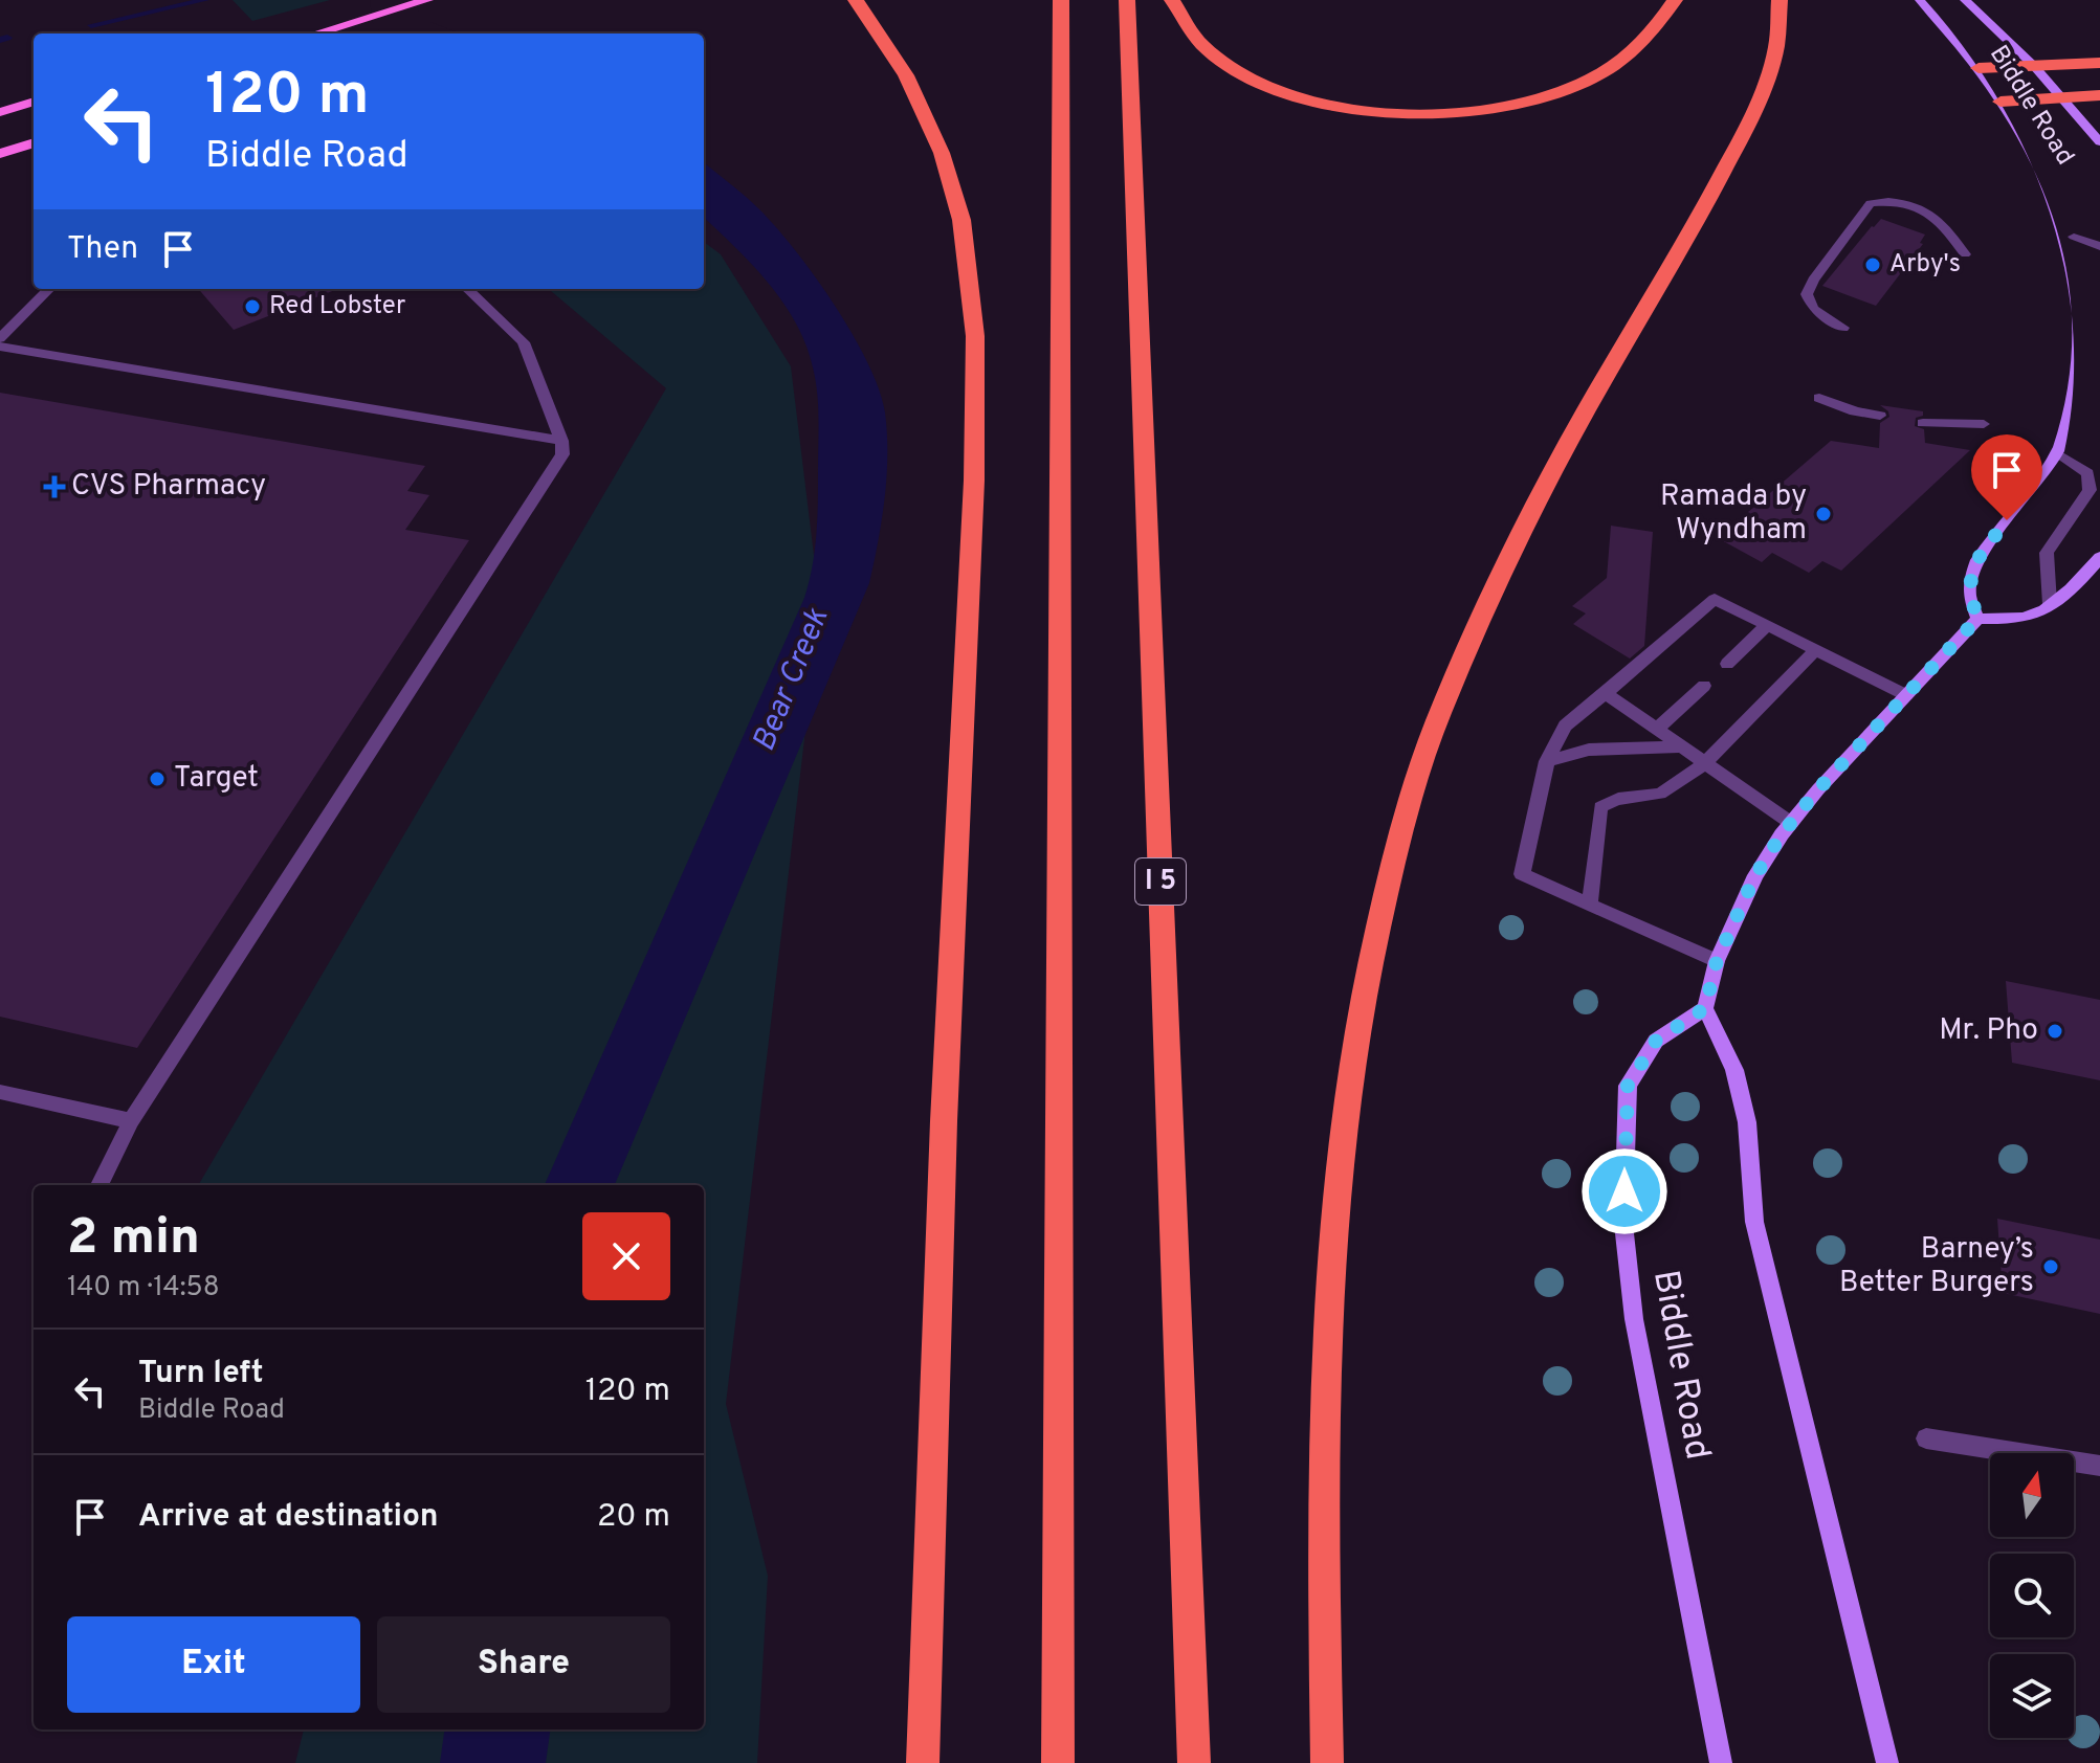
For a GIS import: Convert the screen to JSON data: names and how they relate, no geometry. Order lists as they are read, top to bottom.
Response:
{
  "streets": {
    "highway": ["I 5"],
    "main road": ["Biddle Road"]
  },
  "water": ["Bear Creek"],
  "places": {
    "other": [
      "Arby's",
      "Red Lobster",
      "Ramada by Wyndham",
      "Target",
      "Mr. Pho",
      "Barney’s Better Burgers"
    ],
    "health": ["CVS Pharmacy"]
  },
  "north": "top",
  "page": {
    "turn": ["120 m", "Biddle Road"],
    "then": "Then",
    "heading": ["2 min", "140 m · 14:58"],
    "list": [
      {
        "name": "Turn left",
        "note": "Biddle Road",
        "value": "120 m"
      },
      {
        "name": "Arrive at destination",
        "value": "20 m"
      }
    ],
    "buttons": ["Exit", "Share"]
  }
}
